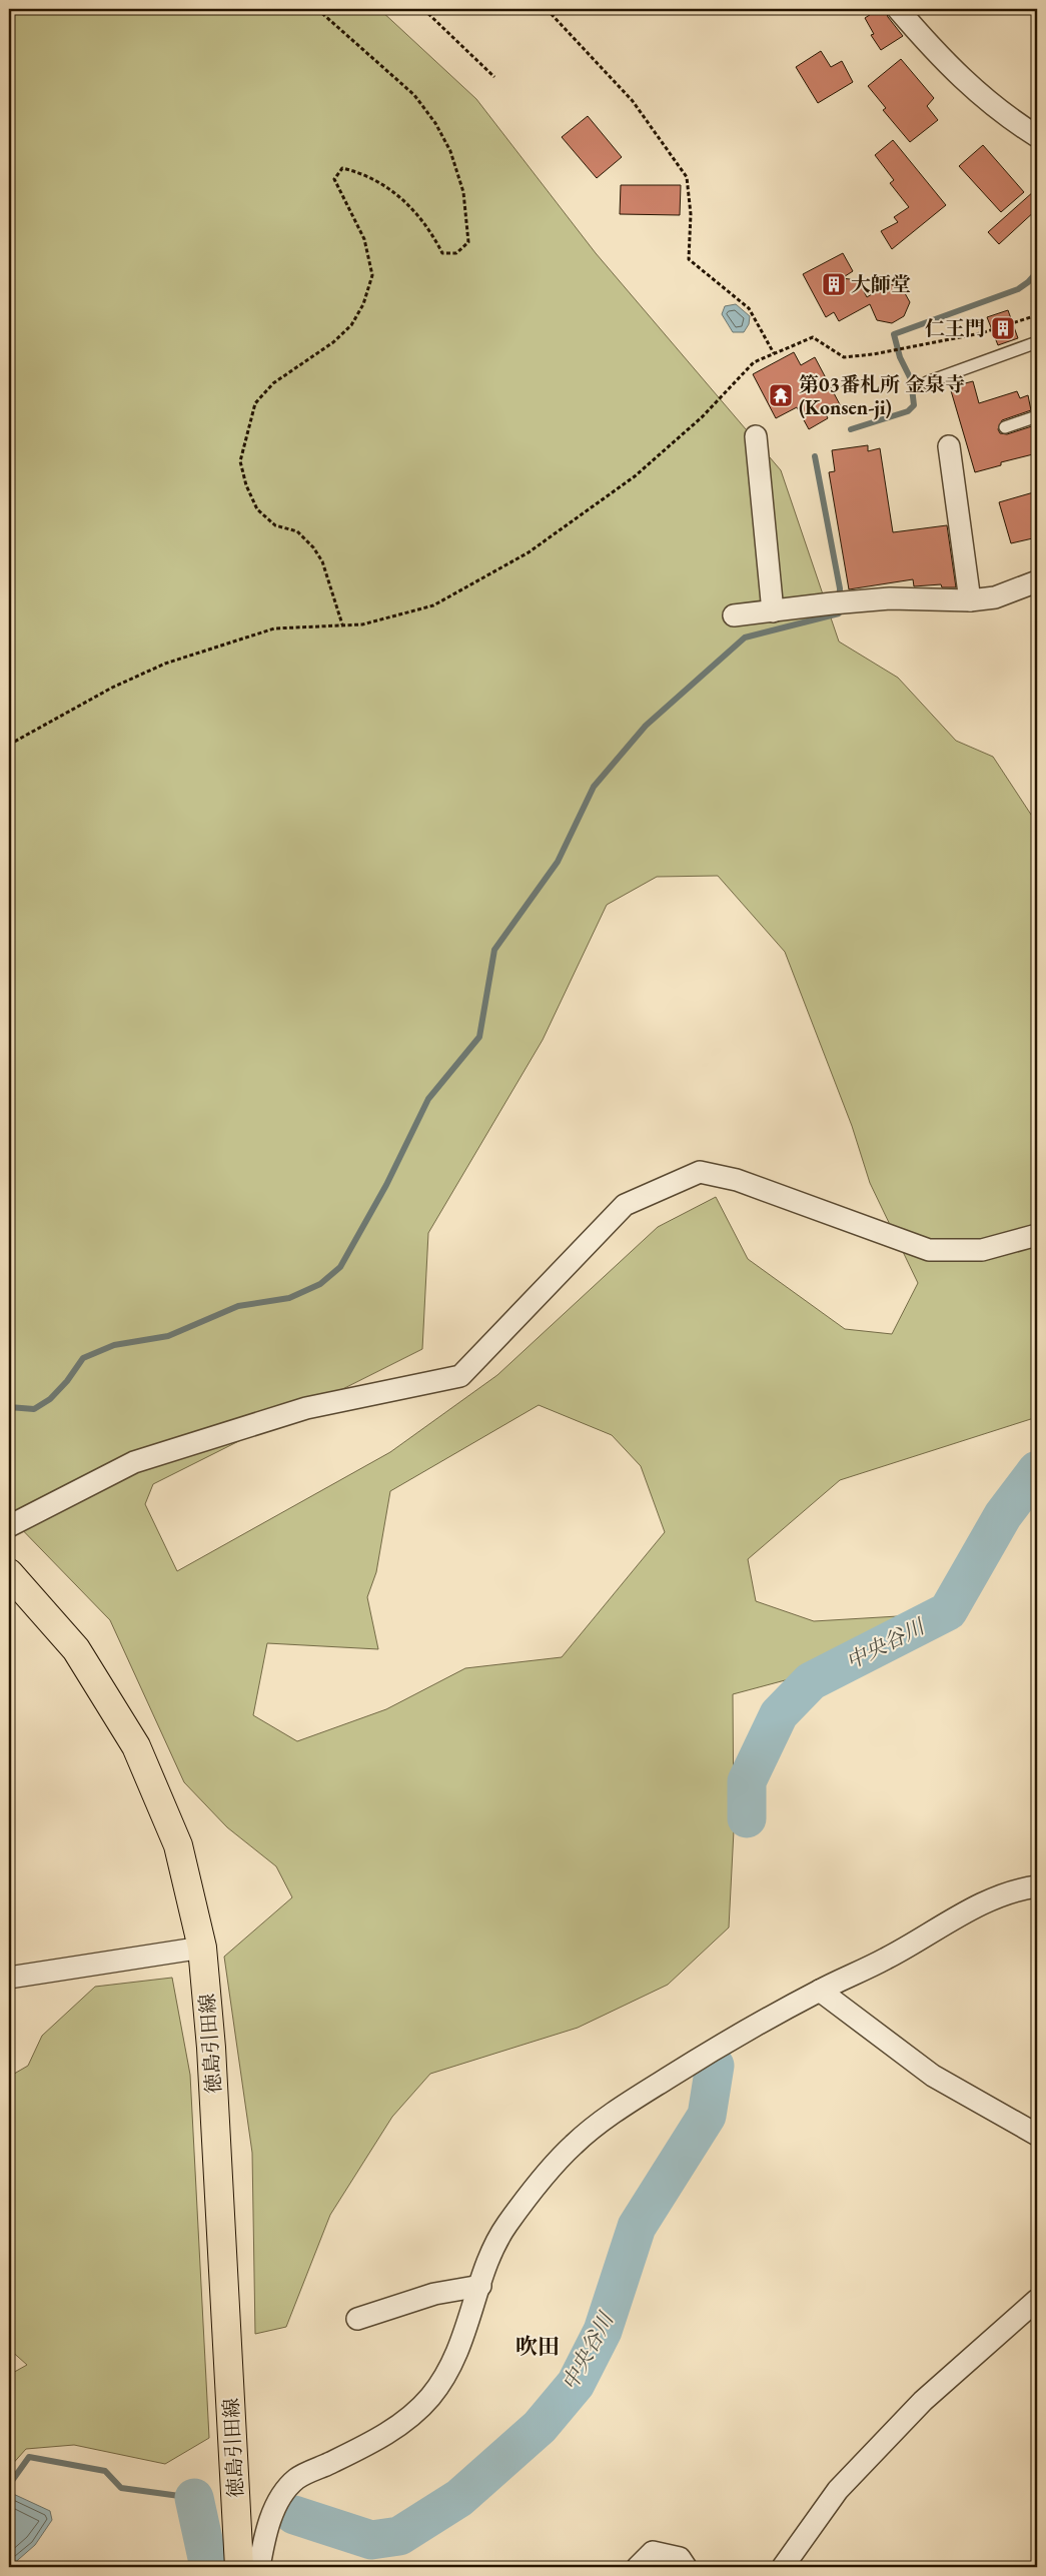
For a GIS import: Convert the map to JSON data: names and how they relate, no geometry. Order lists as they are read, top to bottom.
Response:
{
  "streets": {
    "main road": ["徳島引田線"]
  },
  "districts": ["吹田"],
  "water": ["中央谷川"],
  "places": {
    "building": ["大師堂", "仁王門"],
    "temple": ["第03番札所 金泉寺 (Konsen-ji)"]
  }
}
